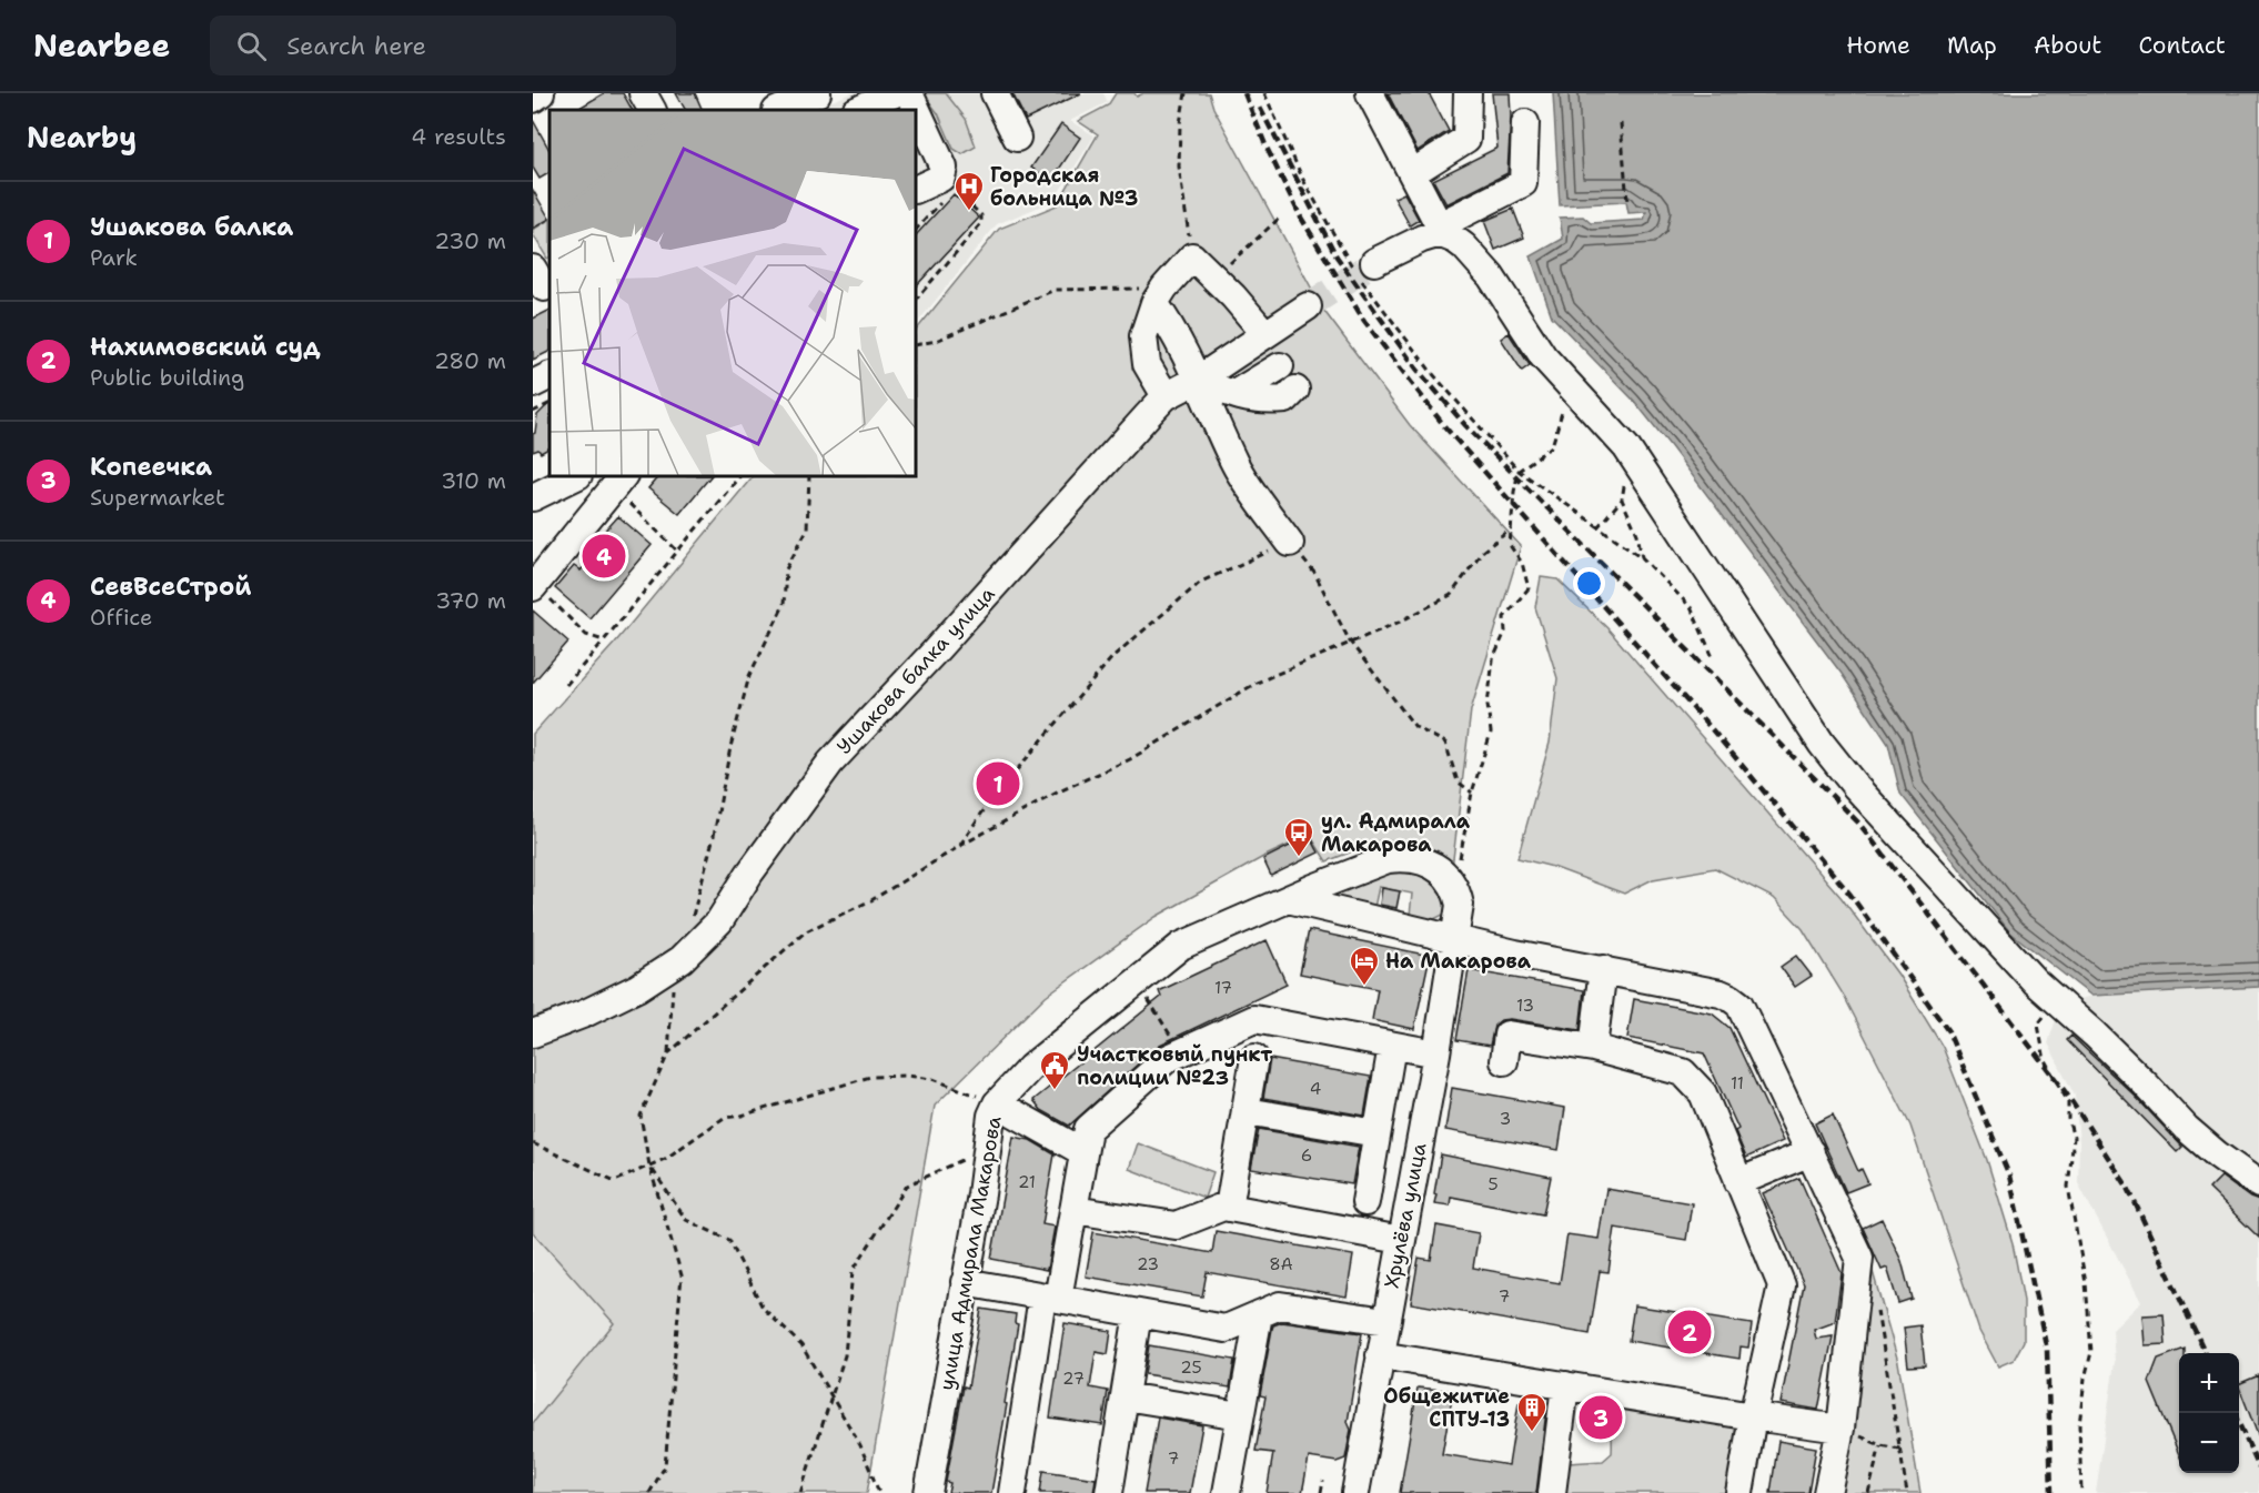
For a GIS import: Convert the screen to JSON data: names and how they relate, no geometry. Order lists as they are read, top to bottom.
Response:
{
  "streets": {
    "street": ["Ушакова балка улица", "Хрулёва улица", "улица Адмирала Макарова"]
  },
  "places": {
    "hospital": ["Городская больница №3"],
    "bus stop": ["ул. Адмирала Макарова"],
    "hotel": ["На Макарова"],
    "public building": ["Участковый пункт полиции №23"],
    "building": ["Общежитие СПТУ-13"]
  },
  "house_numbers": [
    "17",
    "13",
    "11",
    "4",
    "3",
    "6",
    "21",
    "5",
    "23",
    "8А",
    "7",
    "25",
    "27",
    "7"
  ],
  "page": {
    "header": "Nearbee",
    "search": "Search here",
    "nav": [
      "Home",
      "Map",
      "About",
      "Contact"
    ],
    "heading": ["Nearby", "4 results"],
    "list": [
      {
        "mark": "1",
        "name": "Ушакова балка",
        "note": "Park",
        "value": "230 m"
      },
      {
        "mark": "2",
        "name": "Нахимовский суд",
        "note": "Public building",
        "value": "280 m"
      },
      {
        "mark": "3",
        "name": "Копеечка",
        "note": "Supermarket",
        "value": "310 m"
      },
      {
        "mark": "4",
        "name": "СевВсеСтрой",
        "note": "Office",
        "value": "370 m"
      }
    ],
    "pins": [
      "4",
      "1",
      "2",
      "3"
    ],
    "map_buttons": ["+", "−"]
  }
}
